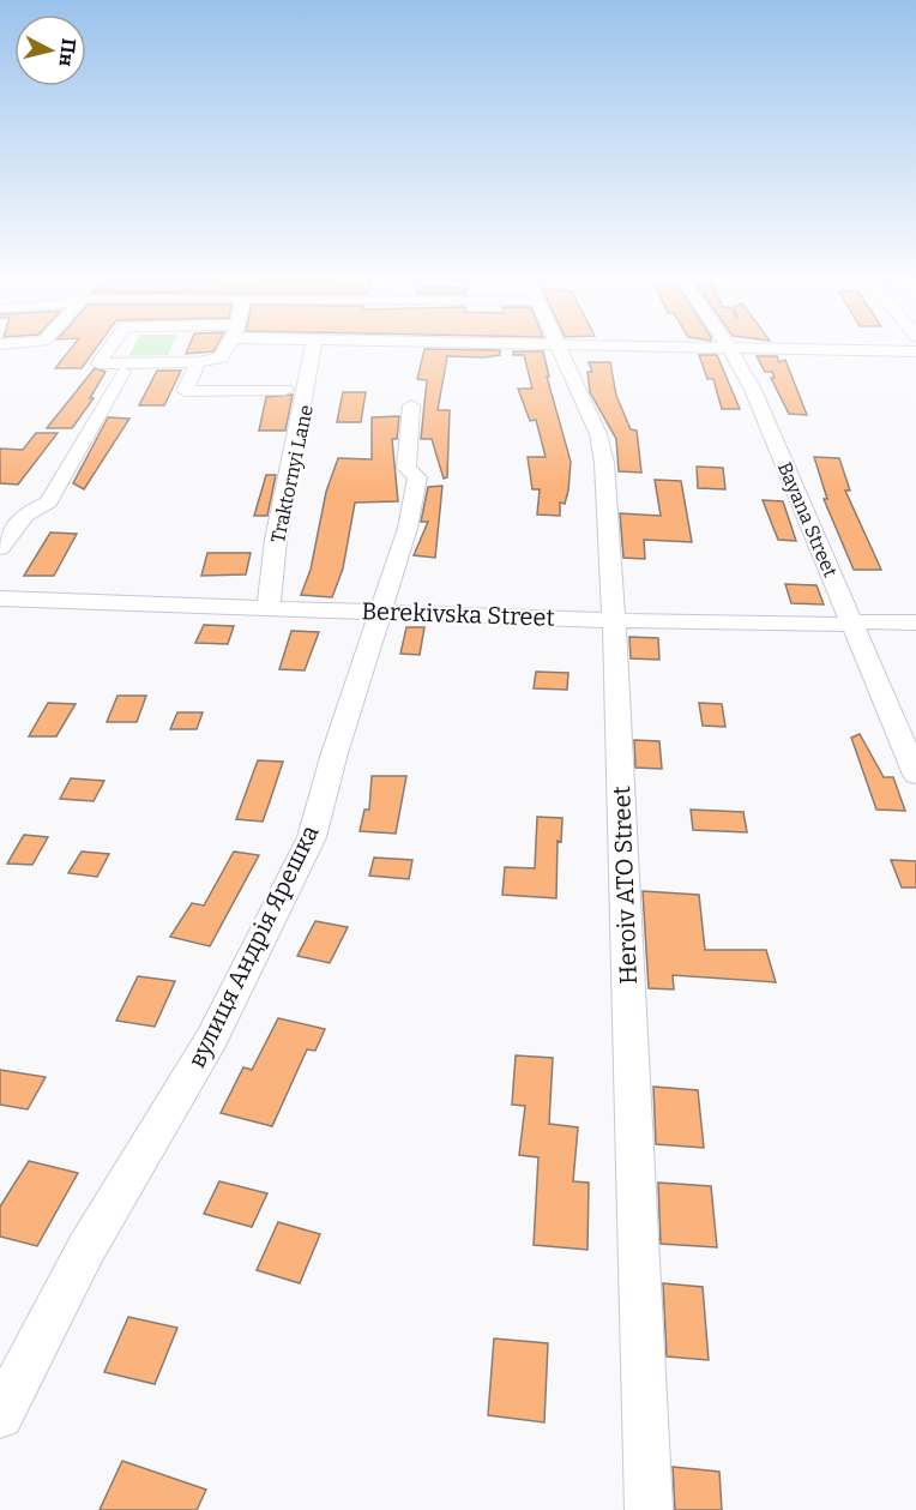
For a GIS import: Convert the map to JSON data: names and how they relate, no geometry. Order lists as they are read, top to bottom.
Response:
{
  "streets": {
    "street": [
      "Traktornyi Lane",
      "Bayana Street",
      "Berekivska Street",
      "Heroiv ATO Street",
      "вулиця Андрія Ярешка"
    ]
  },
  "crossings": [
    ["Traktornyi Lane", "Berekivska Street"],
    ["Bayana Street", "Berekivska Street"],
    ["Berekivska Street", "Heroiv ATO Street"],
    ["Berekivska Street", "вулиця Андрія Ярешка"]
  ],
  "north": "right"
}
